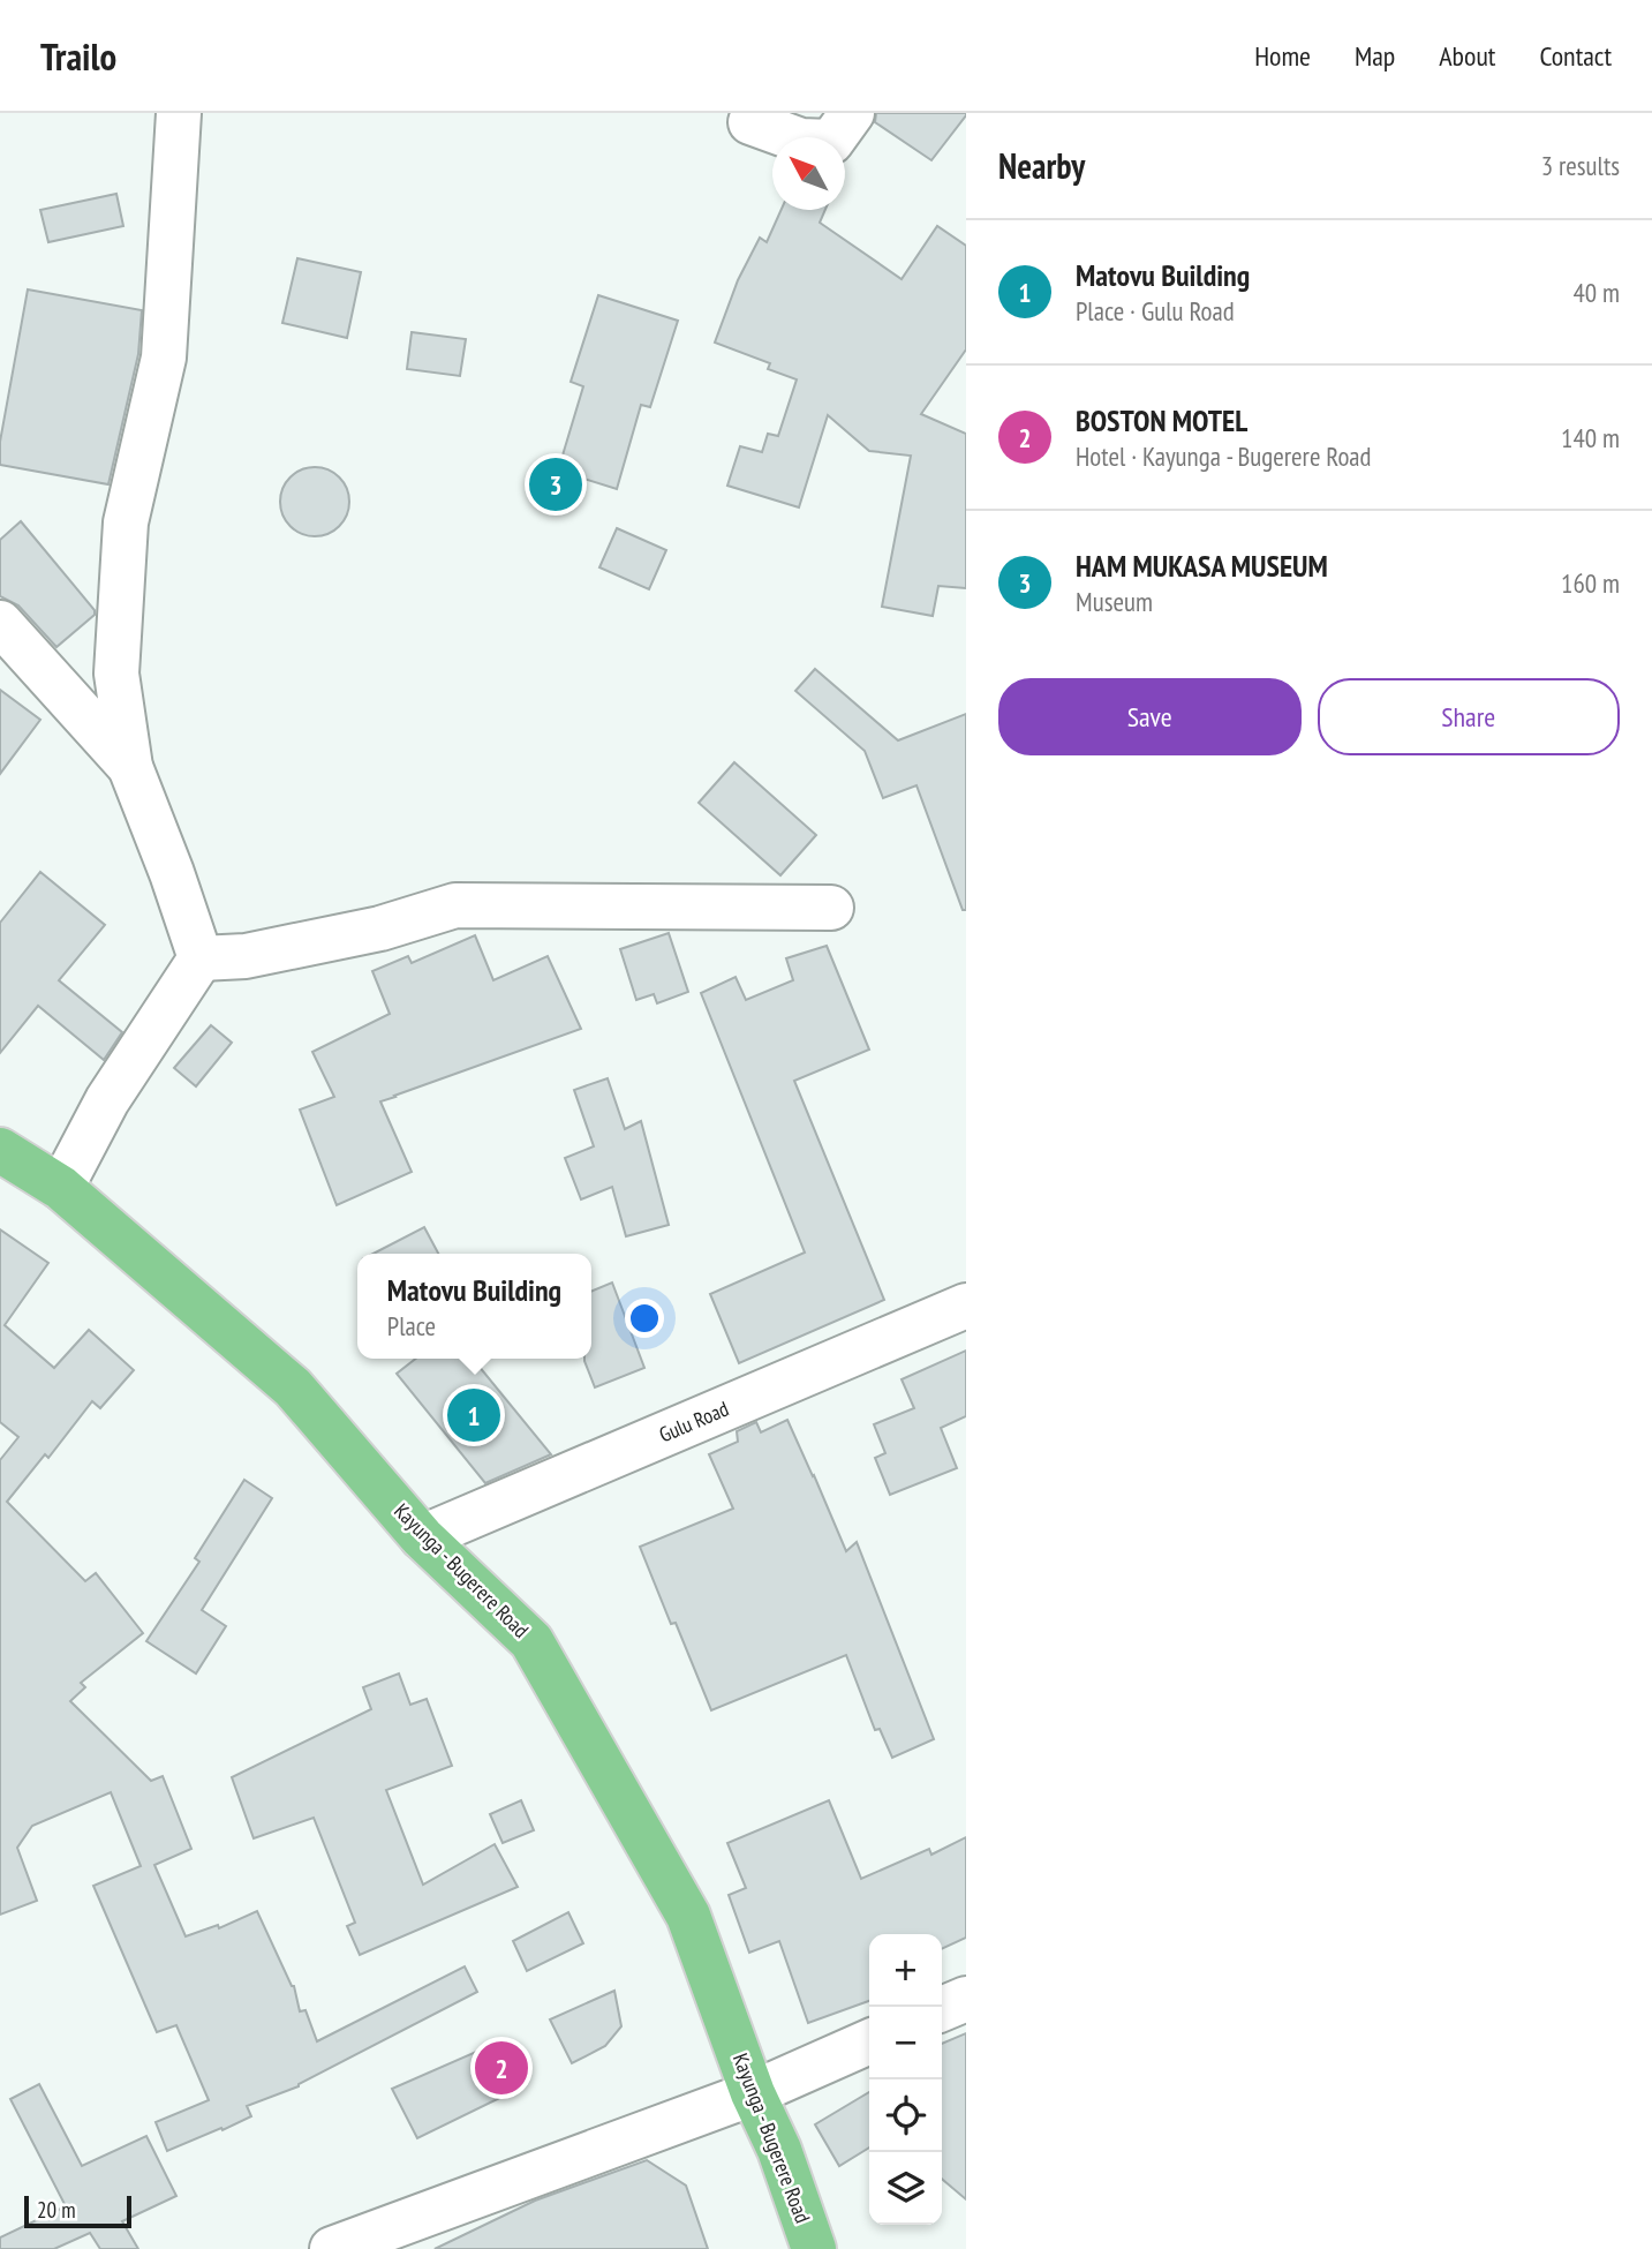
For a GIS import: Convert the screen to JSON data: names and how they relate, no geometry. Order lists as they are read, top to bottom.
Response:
{
  "streets": {
    "main road": ["Kayunga - Bugerere Road"],
    "street": ["Gulu Road"]
  },
  "crossings": [
    ["Gulu Road", "Kayunga - Bugerere Road"]
  ],
  "scale_bar": "20 m",
  "north": "top left",
  "page": {
    "header": "Trailo",
    "nav": [
      "Home",
      "Map",
      "About",
      "Contact"
    ],
    "heading": ["Nearby", "3 results"],
    "list": [
      {
        "mark": "1",
        "name": "Matovu Building",
        "note": "Place · Gulu Road",
        "value": "40 m"
      },
      {
        "mark": "2",
        "name": "BOSTON MOTEL",
        "note": "Hotel · Kayunga - Bugerere Road",
        "value": "140 m"
      },
      {
        "mark": "3",
        "name": "HAM MUKASA MUSEUM",
        "note": "Museum",
        "value": "160 m"
      }
    ],
    "pins": ["3", "1", "2"],
    "buttons": ["Save", "Share"],
    "popup": ["Matovu Building", "Place"],
    "map_buttons": ["+", "−"],
    "scale": "20 m"
  }
}
